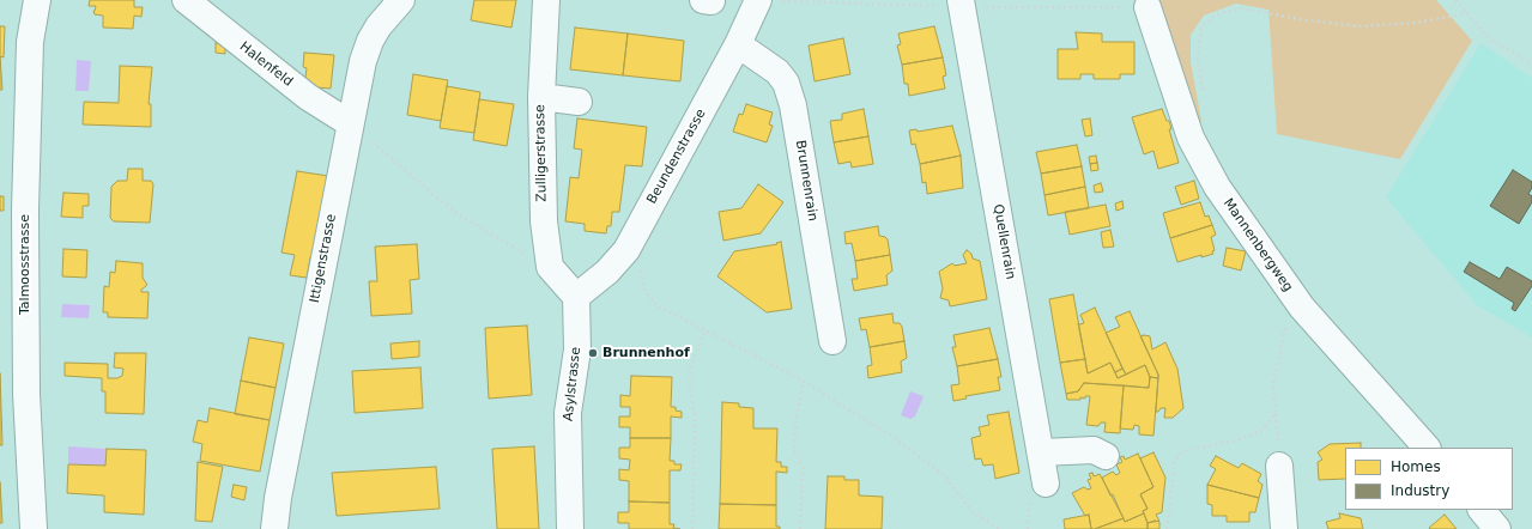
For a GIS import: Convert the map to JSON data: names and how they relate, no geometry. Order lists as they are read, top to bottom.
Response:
{
  "streets": {
    "street": [
      "Halenfeld",
      "Zulligerstrasse",
      "Beundenstrasse",
      "Brunnenrain",
      "Quellenrain",
      "Mannenbergweg",
      "Ittigenstrasse",
      "Talmoosstrasse",
      "Asylstrasse"
    ]
  },
  "crossings": [
    ["Halenfeld", "Ittigenstrasse"],
    ["Beundenstrasse", "Brunnenrain"],
    ["Beundenstrasse", "Asylstrasse"]
  ],
  "places": ["Brunnenhof"],
  "legend": ["Homes", "Industry"]
}
